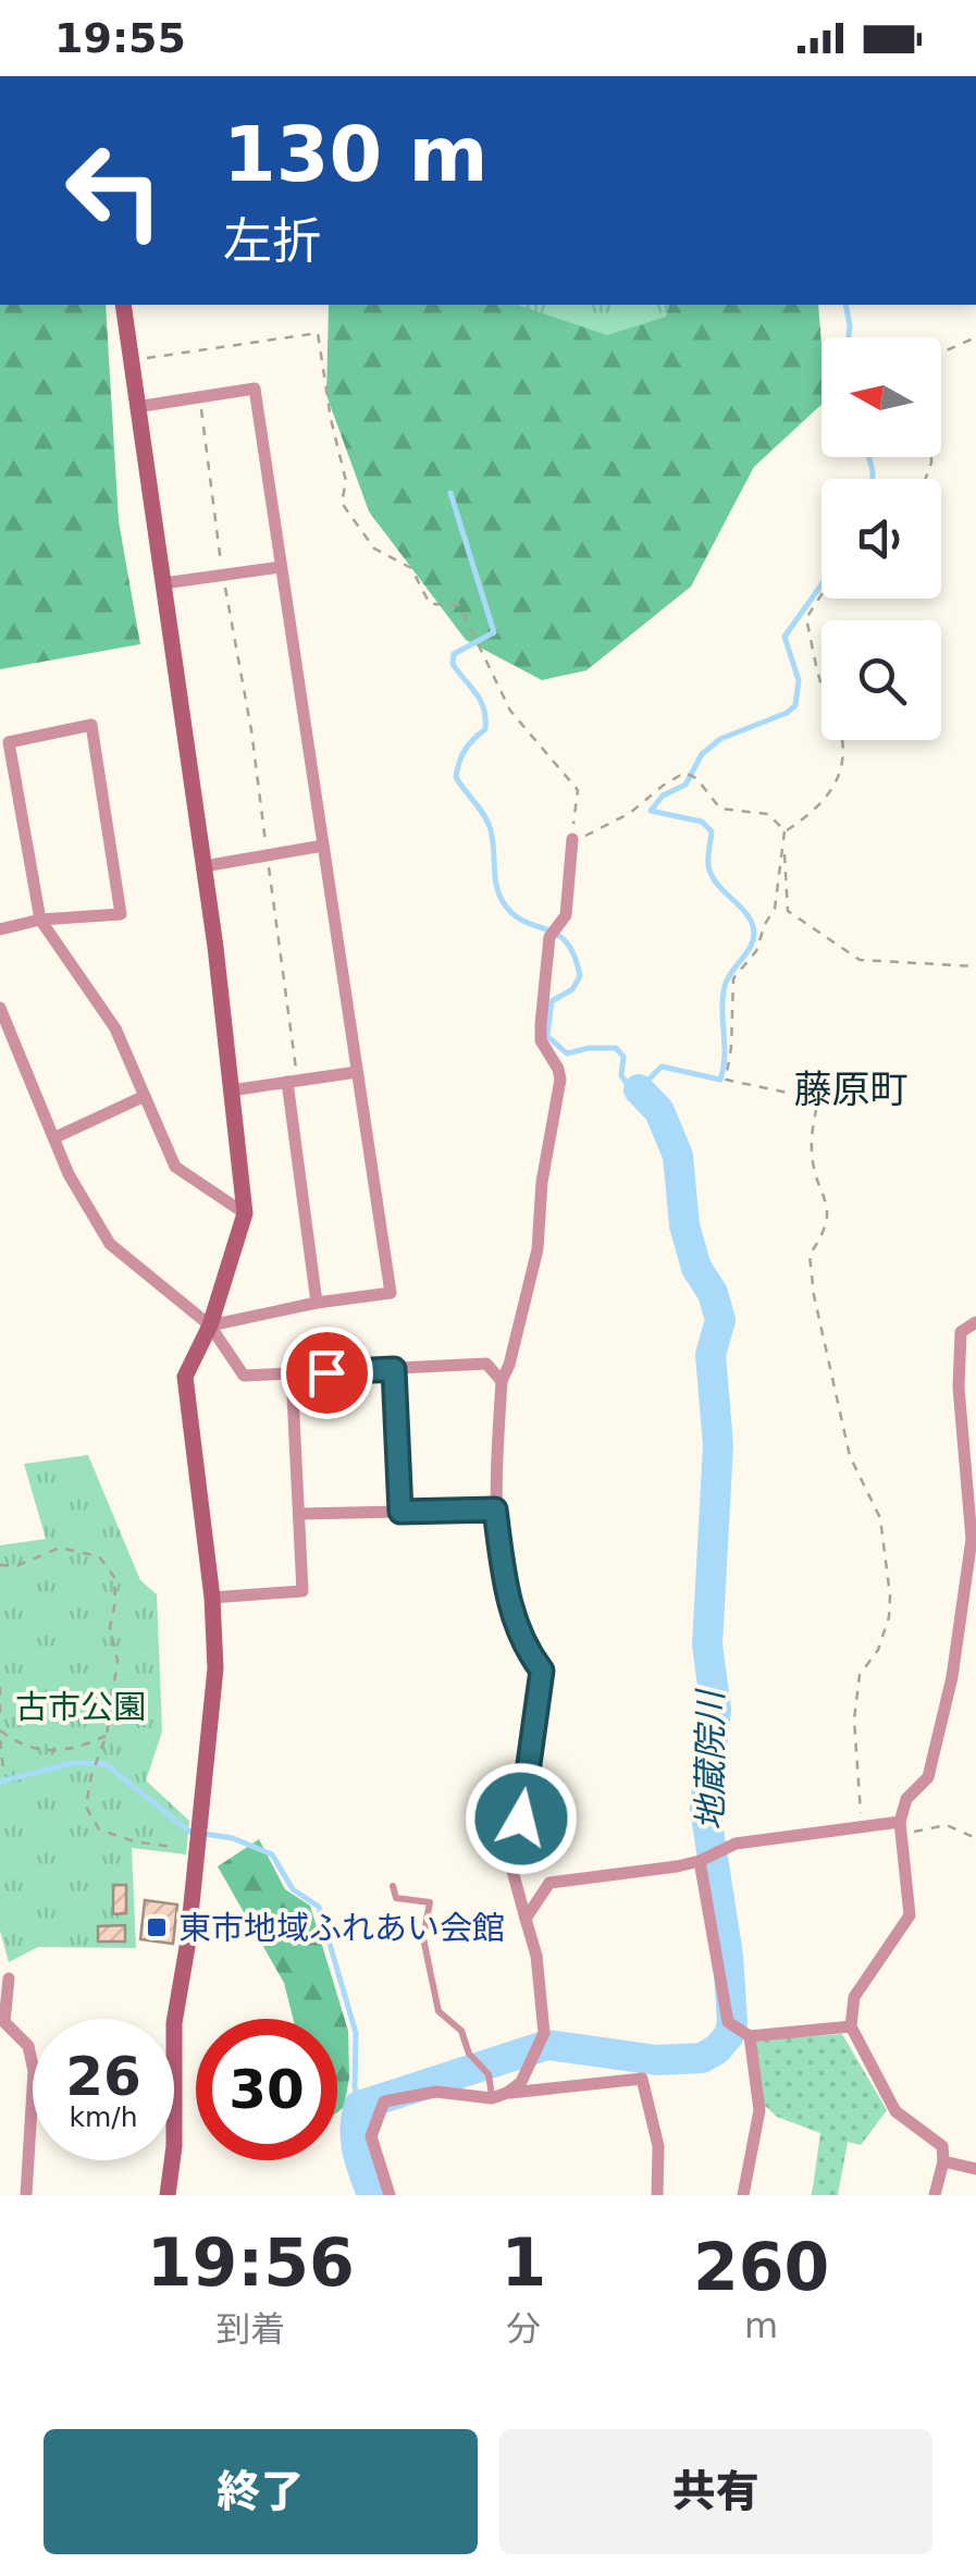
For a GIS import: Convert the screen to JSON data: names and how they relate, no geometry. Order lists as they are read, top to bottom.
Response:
{
  "districts": ["藤原町"],
  "water": ["地蔵院川"],
  "parks": ["古市公園"],
  "places": {
    "transit": ["東市地域ふれあい会館"]
  },
  "north": "left",
  "page": {
    "status": "19:55",
    "turn": ["130 m", "左折"],
    "speed": "26 km/h",
    "limit": "30",
    "eta": [
      "19:56",
      "到着",
      "1",
      "分",
      "260",
      "m"
    ],
    "buttons": ["終了", "共有"]
  }
}
